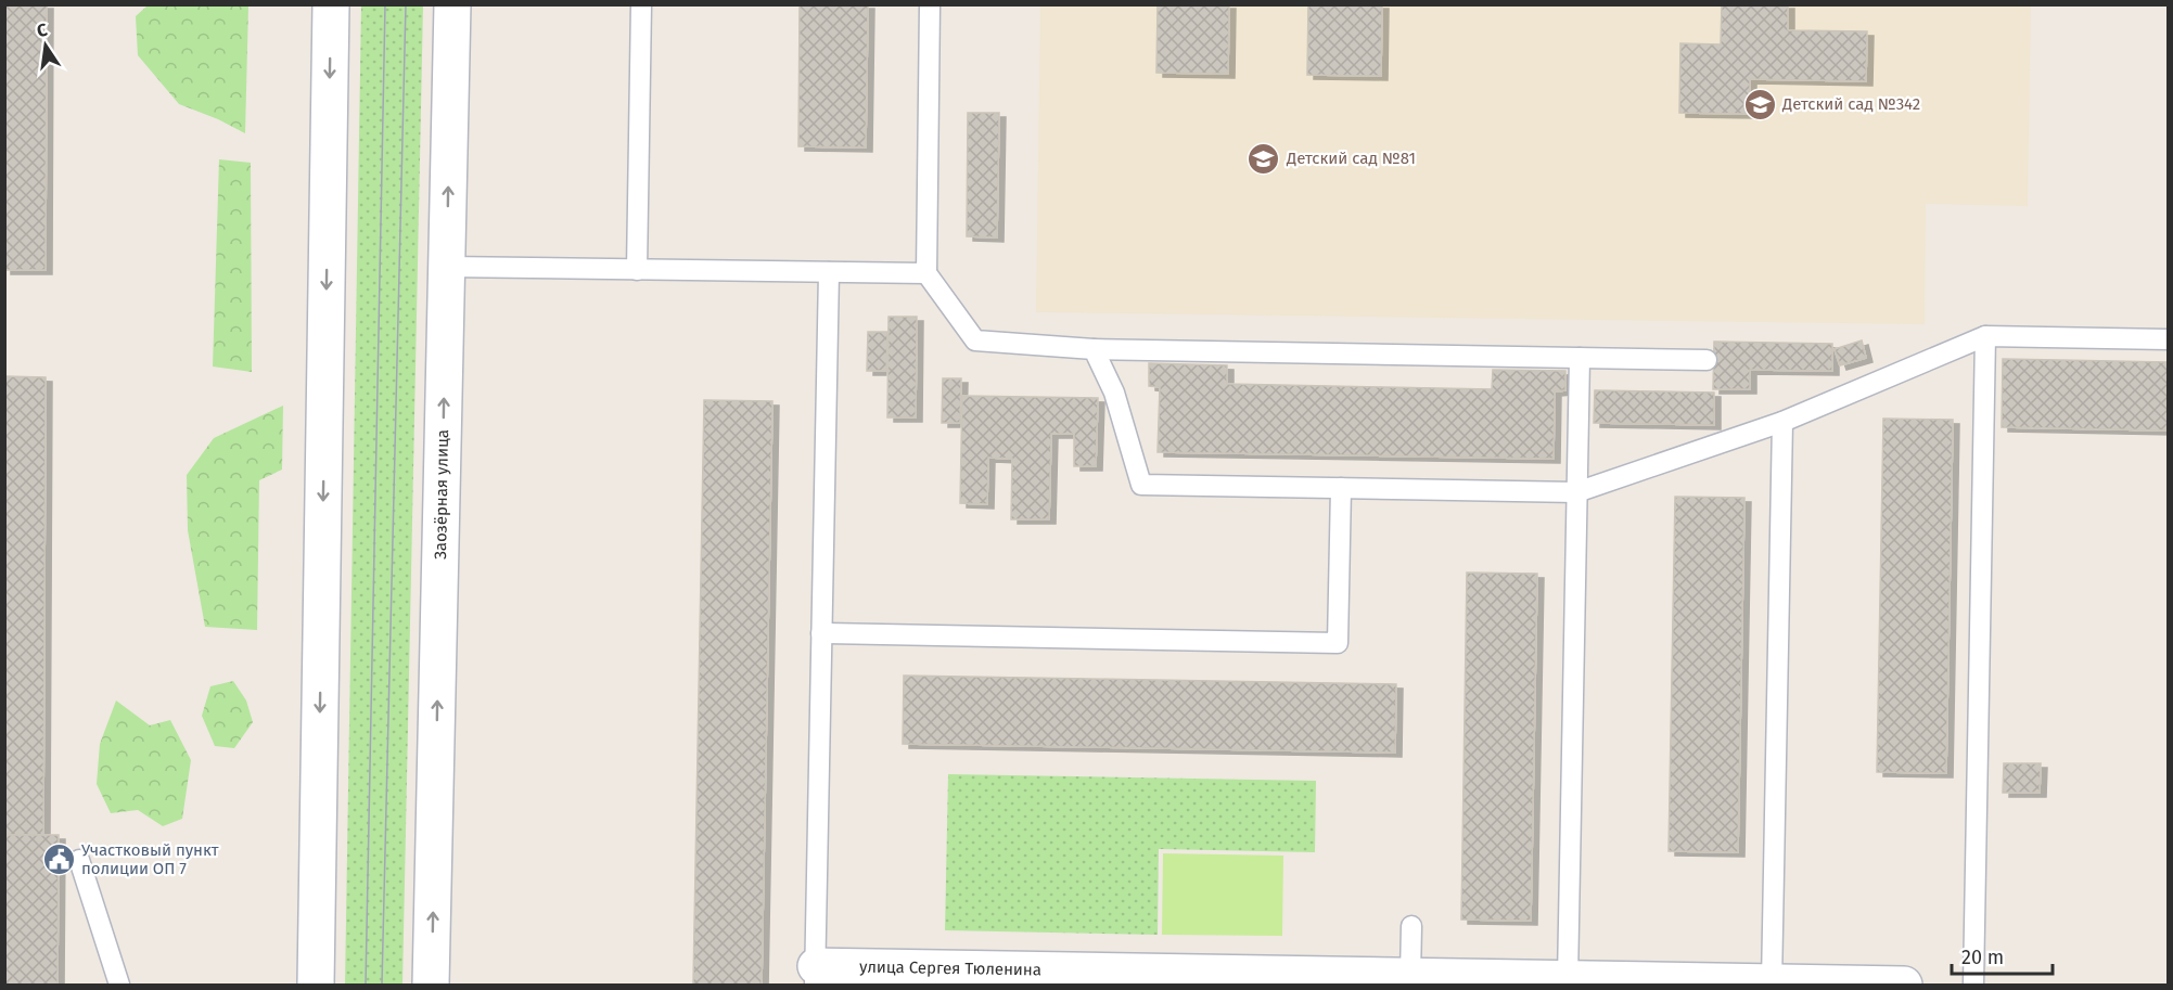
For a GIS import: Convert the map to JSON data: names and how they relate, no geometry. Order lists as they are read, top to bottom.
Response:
{
  "streets": {
    "main road": ["Заозёрная улица", "улица Сергея Тюленина"]
  },
  "places": {
    "school or university": ["Детский сад №342", "Детский сад №81"],
    "public building": ["Участковый пункт полиции ОП 7"]
  },
  "scale_bar": "20 m",
  "north": "top"
}
